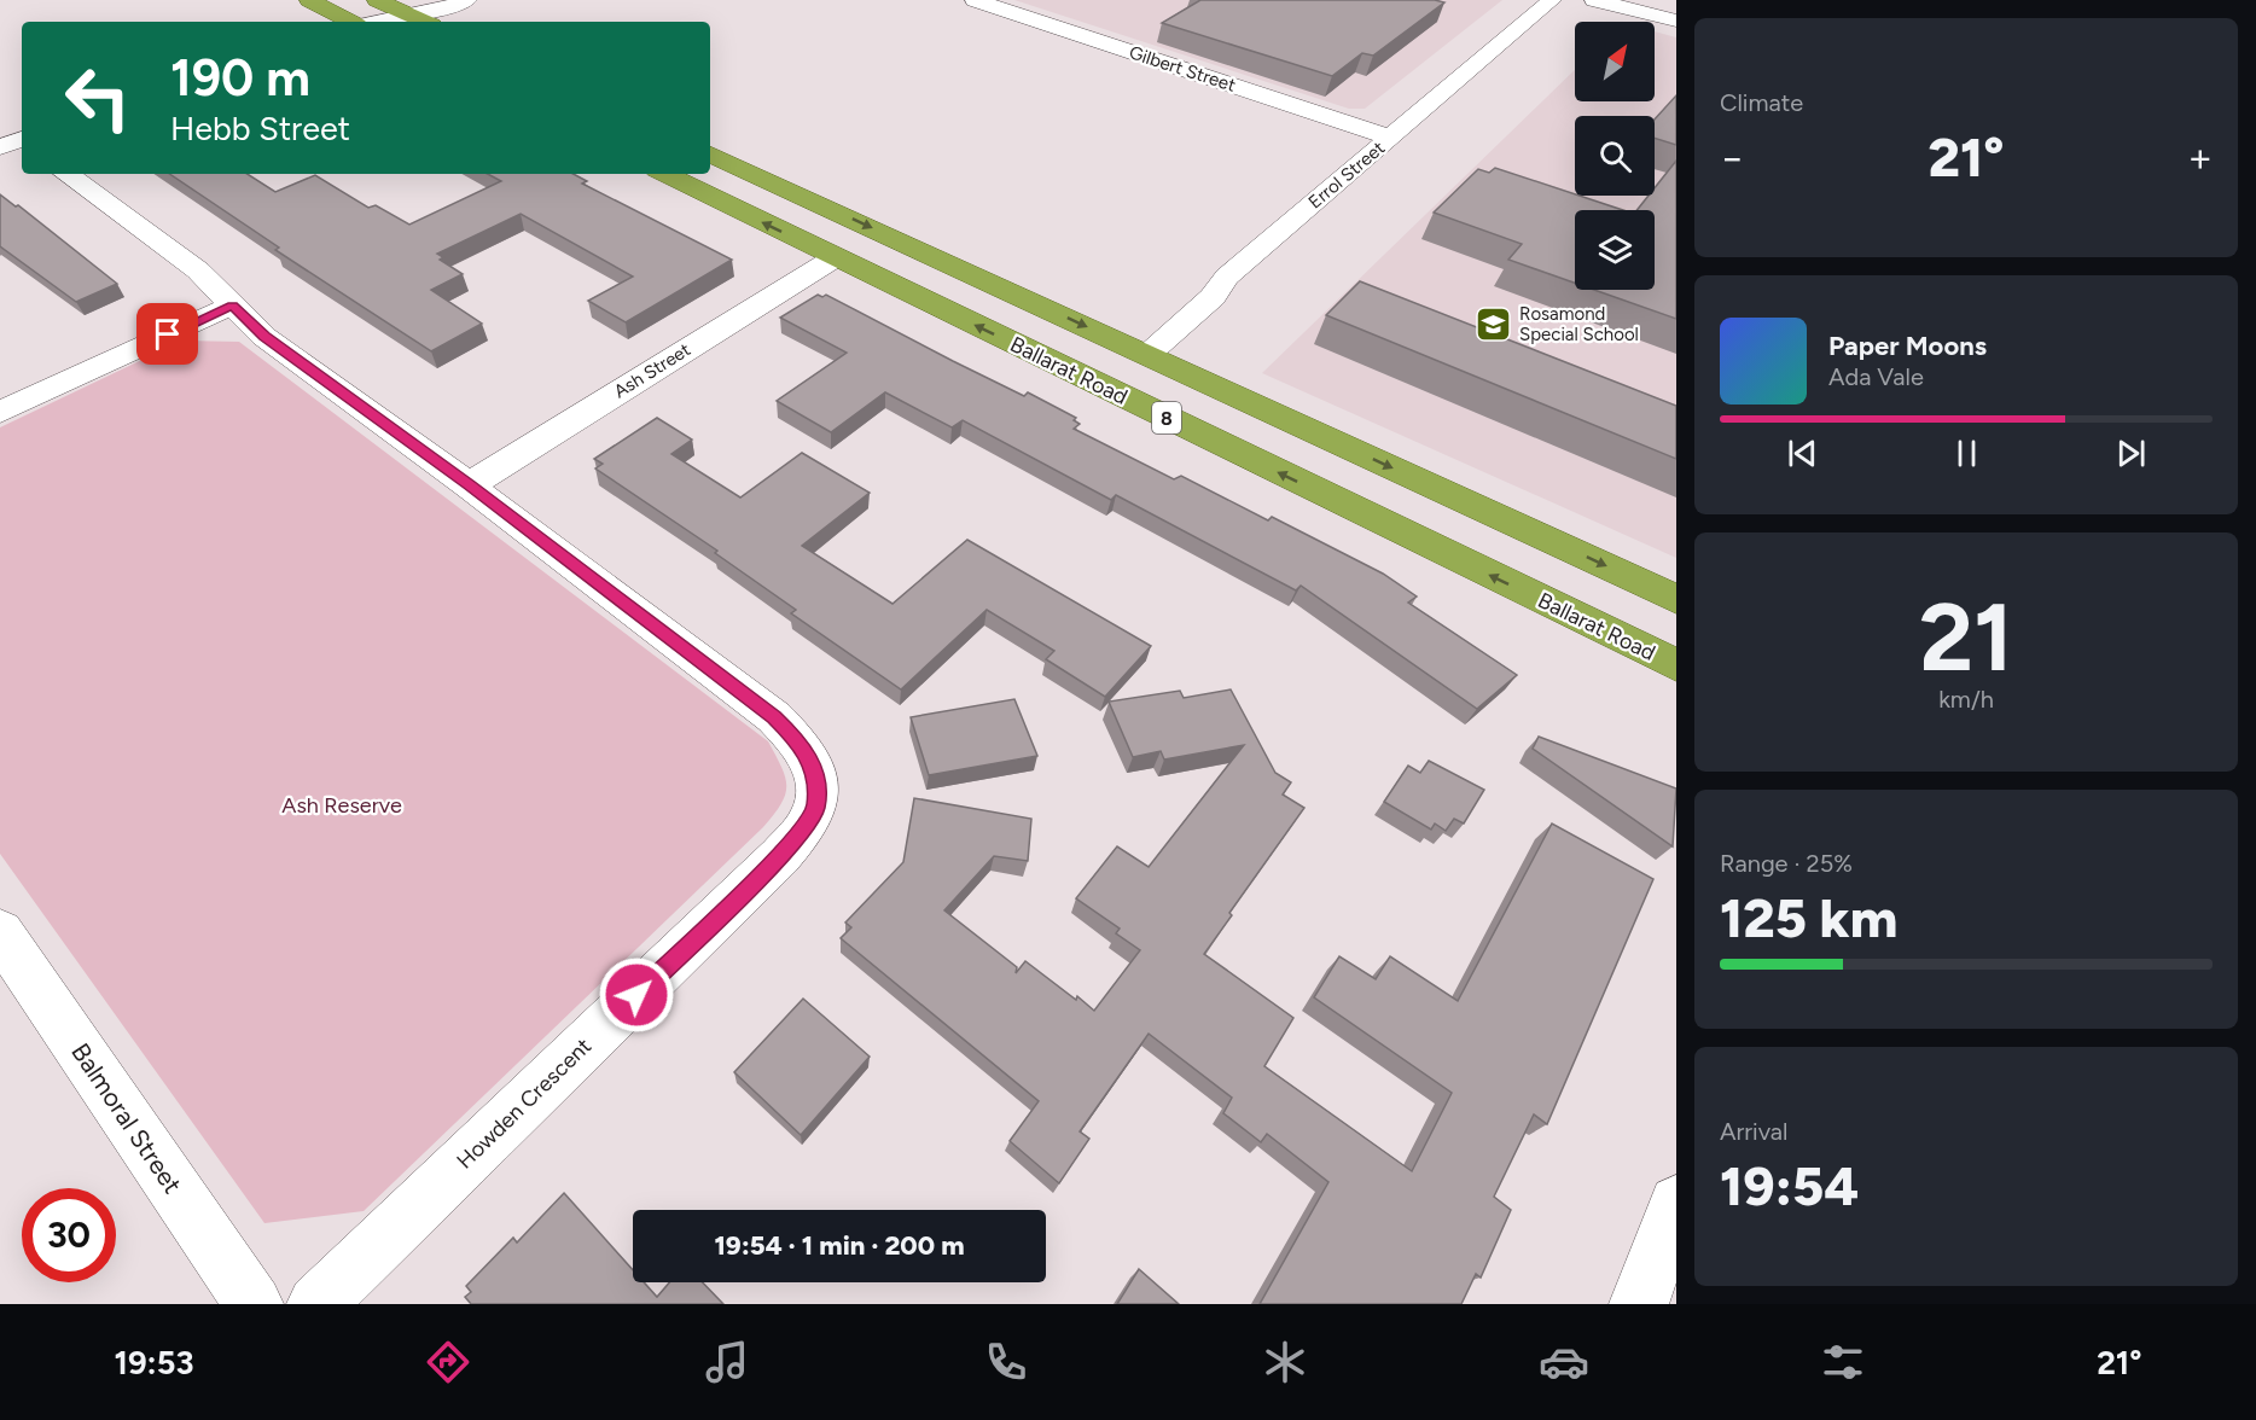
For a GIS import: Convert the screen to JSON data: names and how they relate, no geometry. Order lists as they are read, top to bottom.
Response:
{
  "streets": {
    "highway": ["Ballarat Road", "8"],
    "street": [
      "Gilbert Street",
      "Errol Street",
      "Ash Street",
      "Howden Crescent",
      "Balmoral Street"
    ]
  },
  "crossings": [
    ["Gilbert Street", "Errol Street"],
    ["Errol Street", "8"],
    ["Ash Street", "Ballarat Road"],
    ["Ash Street", "Howden Crescent"]
  ],
  "parks": ["Ash Reserve"],
  "places": {
    "school or university": ["Rosamond Special School"]
  },
  "north": "top right",
  "page": {
    "tile": [
      "Climate",
      ["21", "km/h"],
      ["Range · 25%", "125 km"],
      ["Arrival", "19:54"]
    ],
    "turn": ["190 m", "Hebb Street"],
    "heat": ["−", "21°", "+"],
    "song": ["Paper Moons", "Ada Vale"],
    "limit": "30",
    "trip": "19:54 · 1 min · 200 m",
    "tabs": ["19:53", "21°"]
  }
}
